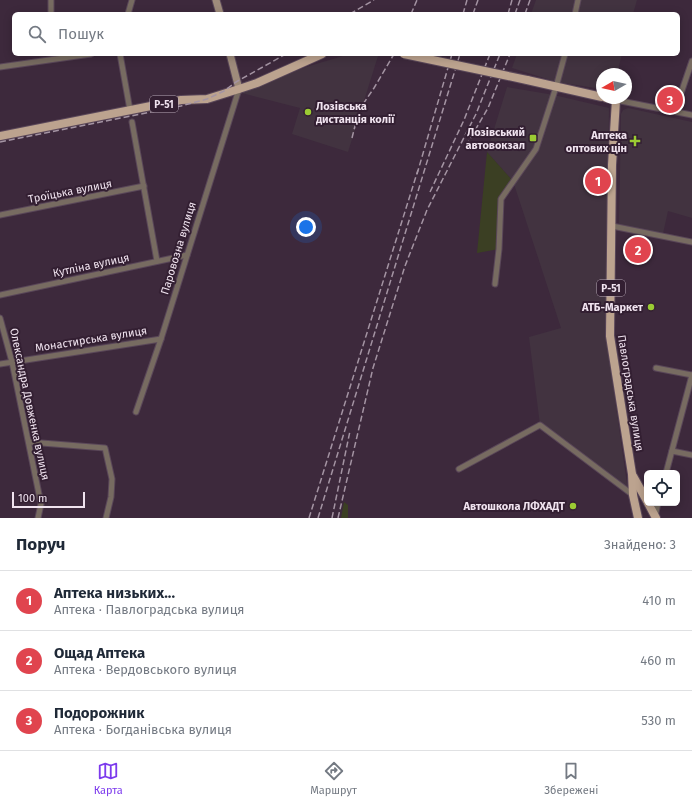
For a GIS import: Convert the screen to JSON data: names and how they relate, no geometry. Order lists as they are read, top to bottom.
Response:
{
  "streets": {
    "main road": ["Р-51", "Павлоградська вулиця"],
    "street": [
      "Троїцька вулиця",
      "Паровозна вулиця",
      "Кутліна вулиця",
      "Монастирська вулиця",
      "Олександра Довженка вулиця"
    ]
  },
  "crossings": [
    ["Р-51", "Паровозна вулиця"],
    ["Паровозна вулиця", "Кутліна вулиця"],
    ["Паровозна вулиця", "Монастирська вулиця"],
    ["Монастирська вулиця", "Олександра Довженка вулиця"]
  ],
  "places": {
    "other": ["Лозівська дистанція колії", "АТБ-Маркет", "Автошкола ЛФХАДТ"],
    "transit": ["Лозівський автовокзал"],
    "health": ["Аптека оптових цін"]
  },
  "scale_bar": "100 m",
  "north": "left",
  "page": {
    "search": "Пошук",
    "pins": ["3", "1", "2"],
    "scale": "100 m",
    "heading": ["Поруч", "Знайдено: 3"],
    "list": [
      {
        "mark": "1",
        "name": "Аптека низьких...",
        "note": "Аптека · Павлоградська вулиця",
        "value": "410 m"
      },
      {
        "mark": "2",
        "name": "Ощад Аптека",
        "note": "Аптека · Вердовського вулиця",
        "value": "460 m"
      },
      {
        "mark": "3",
        "name": "Подорожник",
        "note": "Аптека · Богданівська вулиця",
        "value": "530 m"
      }
    ],
    "nav": ["Карта", "Маршрут", "Збережені"]
  }
}
